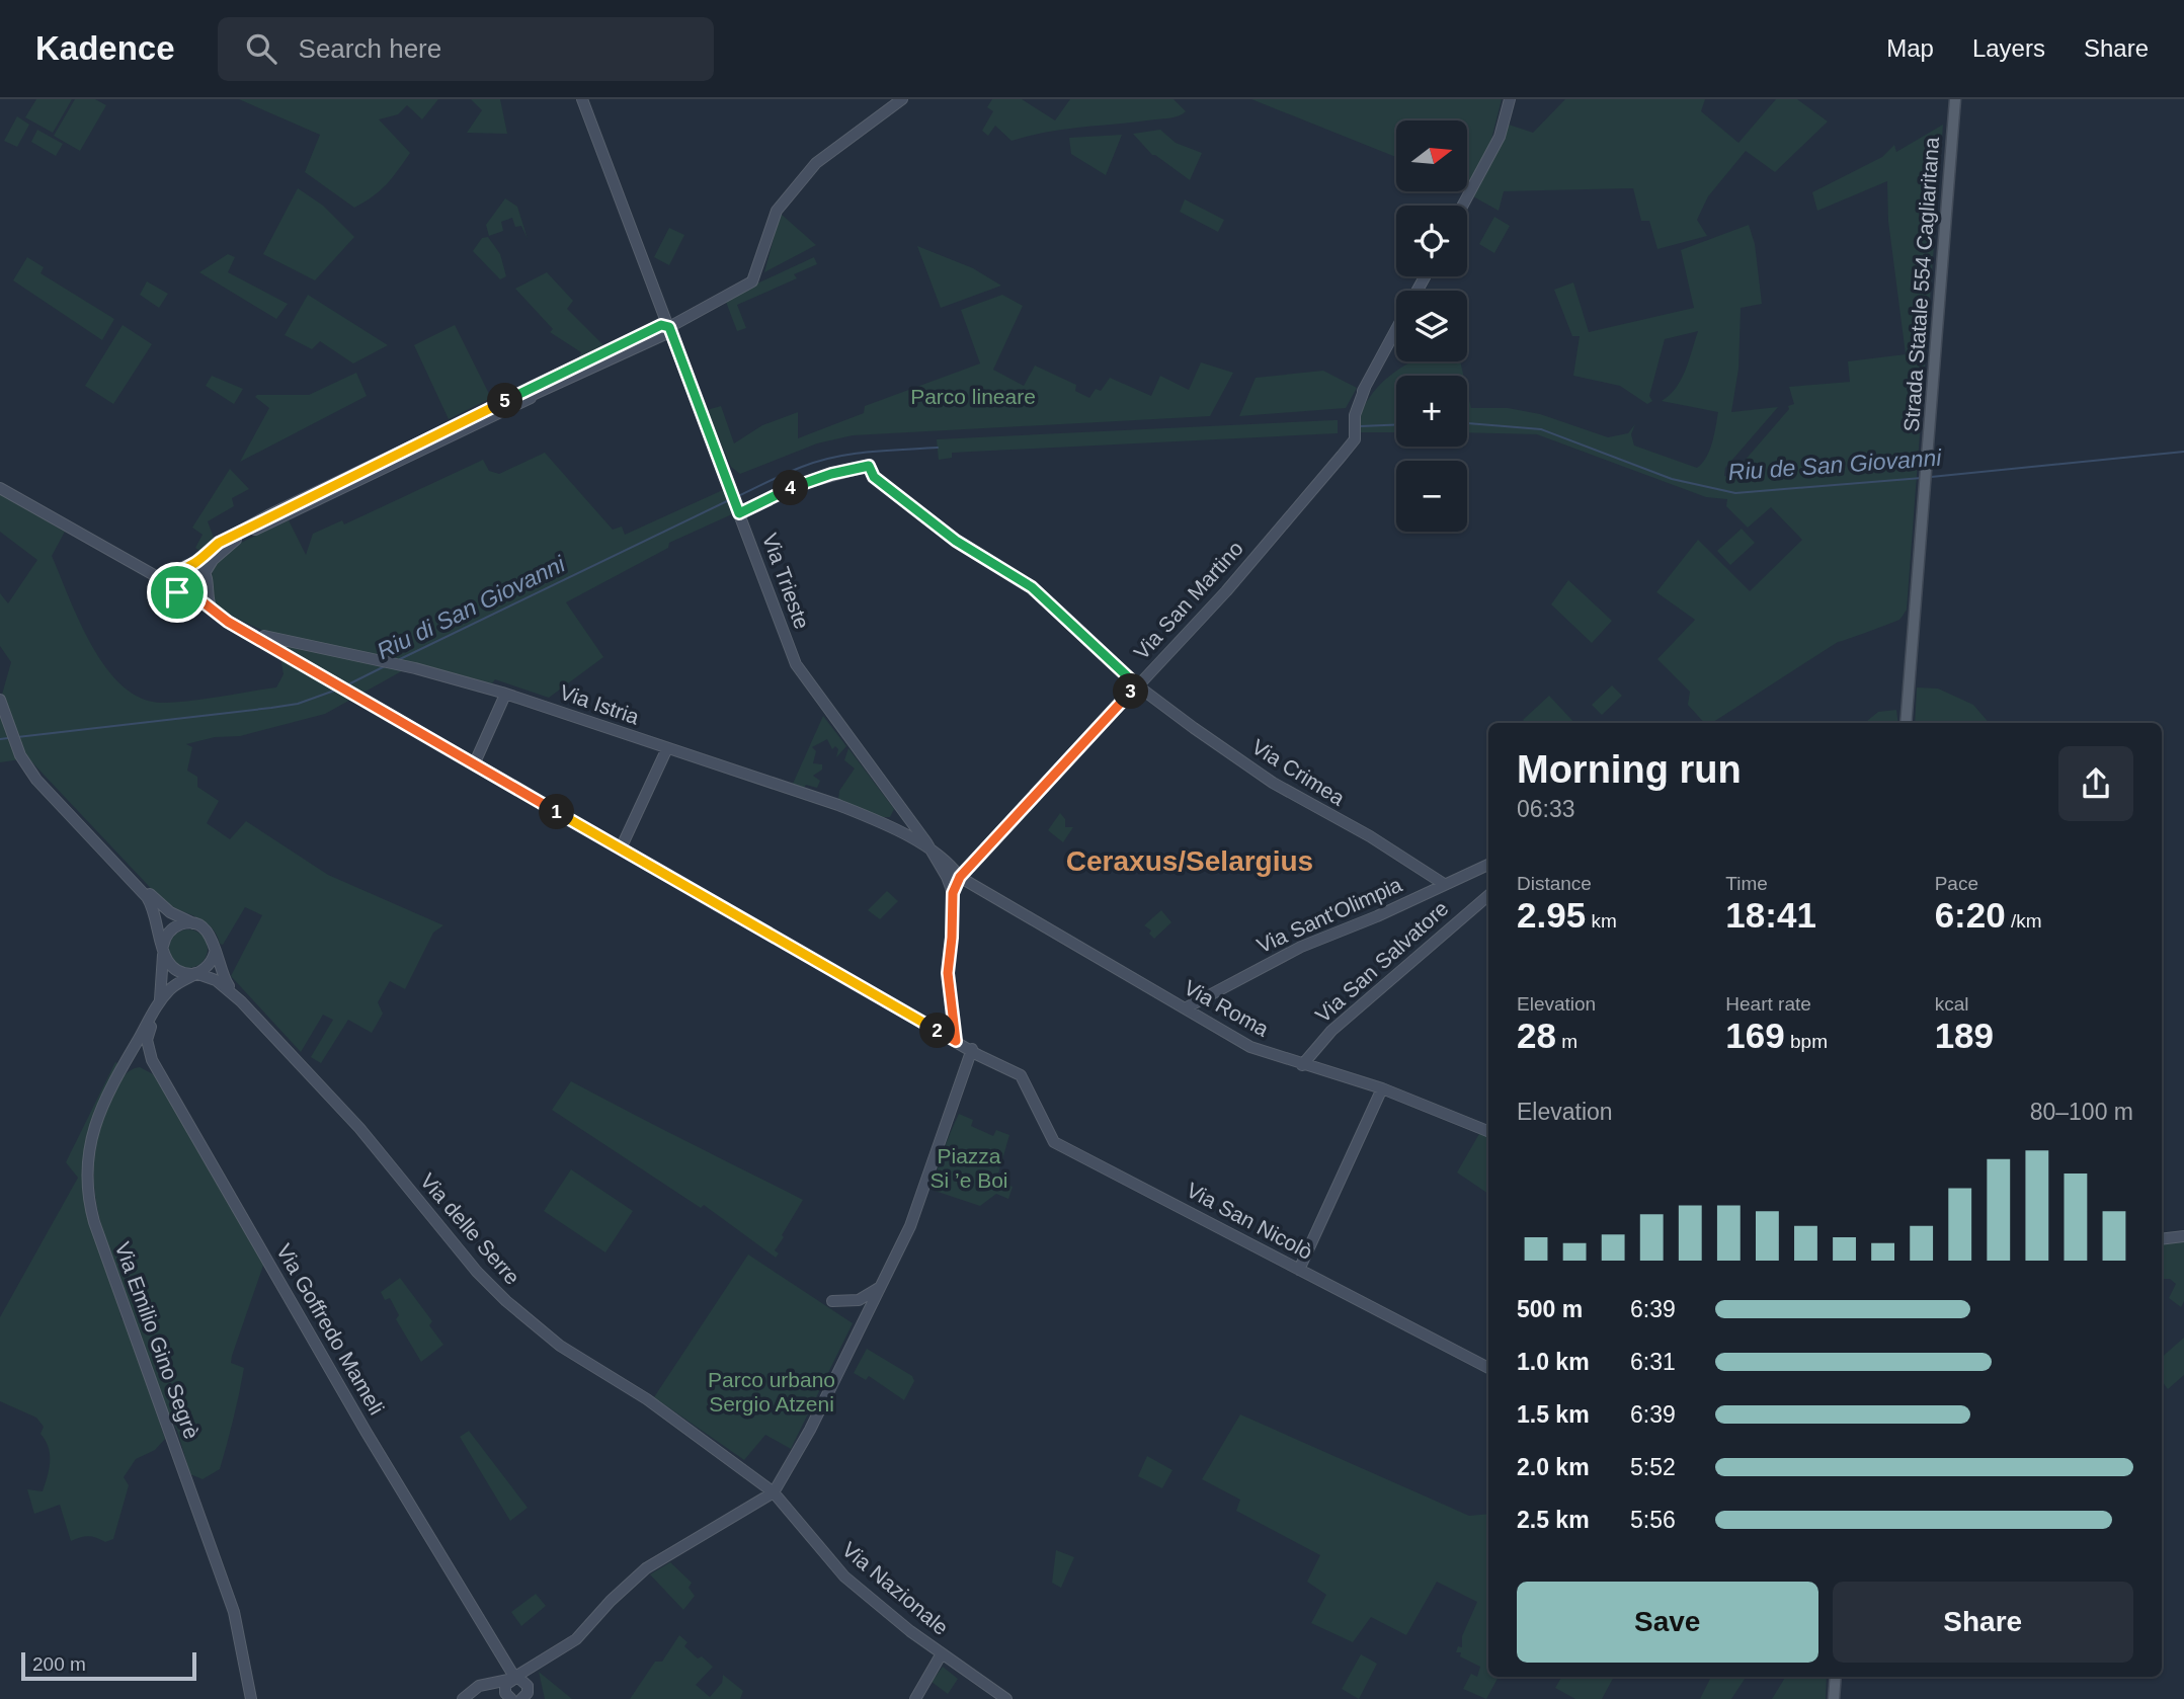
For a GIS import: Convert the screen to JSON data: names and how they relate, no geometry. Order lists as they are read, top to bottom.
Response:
{
  "streets": {
    "main road": ["Strada Statale 554 Cagliaritana"],
    "street": [
      "Via Trieste",
      "Via San Martino",
      "Via Istria",
      "Via Crimea",
      "Via Sant'Olimpia",
      "Via San Salvatore",
      "Via Roma",
      "Via San Nicolò",
      "Via delle Serre",
      "Via Goffredo Mameli",
      "Via Emilio Gino Segrè",
      "Via Nazionale"
    ]
  },
  "crossings": [
    ["Via Trieste", "Via San Martino"],
    ["Via Trieste", "Via Istria"],
    ["Via Trieste", "Via Crimea"],
    ["Via San Martino", "Via Crimea"],
    ["Via San Martino", "Via Roma"],
    ["Via Crimea", "Via Sant'Olimpia"],
    ["Via Sant'Olimpia", "Via Roma"],
    ["Via San Salvatore", "Via Roma"],
    ["Via delle Serre", "Via Nazionale"],
    ["Via Goffredo Mameli", "Via Emilio Gino Segrè"]
  ],
  "districts": ["Ceraxus/Selargius"],
  "water": ["Riu de San Giovanni", "Riu di San Giovanni"],
  "parks": ["Parco lineare", "Piazza Si ’e Boi", "Parco urbano Sergio Atzeni"],
  "scale_bar": "200 m",
  "north": "right",
  "page": {
    "header": "Kadence",
    "search": "Search here",
    "nav": ["Map", "Layers", "Share"],
    "map_buttons": ["+", "−"],
    "pins": [
      "5",
      "4",
      "3",
      "1",
      "2"
    ],
    "heading": ["Morning run", "06:33"],
    "stats": [
      ["Distance", "2.95 km"],
      ["Time", "18:41"],
      ["Pace", "6:20 /km"],
      ["Elevation", "28 m"],
      ["Heart rate", "169 bpm"],
      ["kcal", "189"]
    ],
    "chart": ["Elevation", "80–100 m"],
    "list": [
      {
        "name": "500 m",
        "note": "6:39"
      },
      {
        "name": "1.0 km",
        "note": "6:31"
      },
      {
        "name": "1.5 km",
        "note": "6:39"
      },
      {
        "name": "2.0 km",
        "note": "5:52"
      },
      {
        "name": "2.5 km",
        "note": "5:56"
      }
    ],
    "buttons": ["Save", "Share"],
    "scale": "200 m"
  }
}
